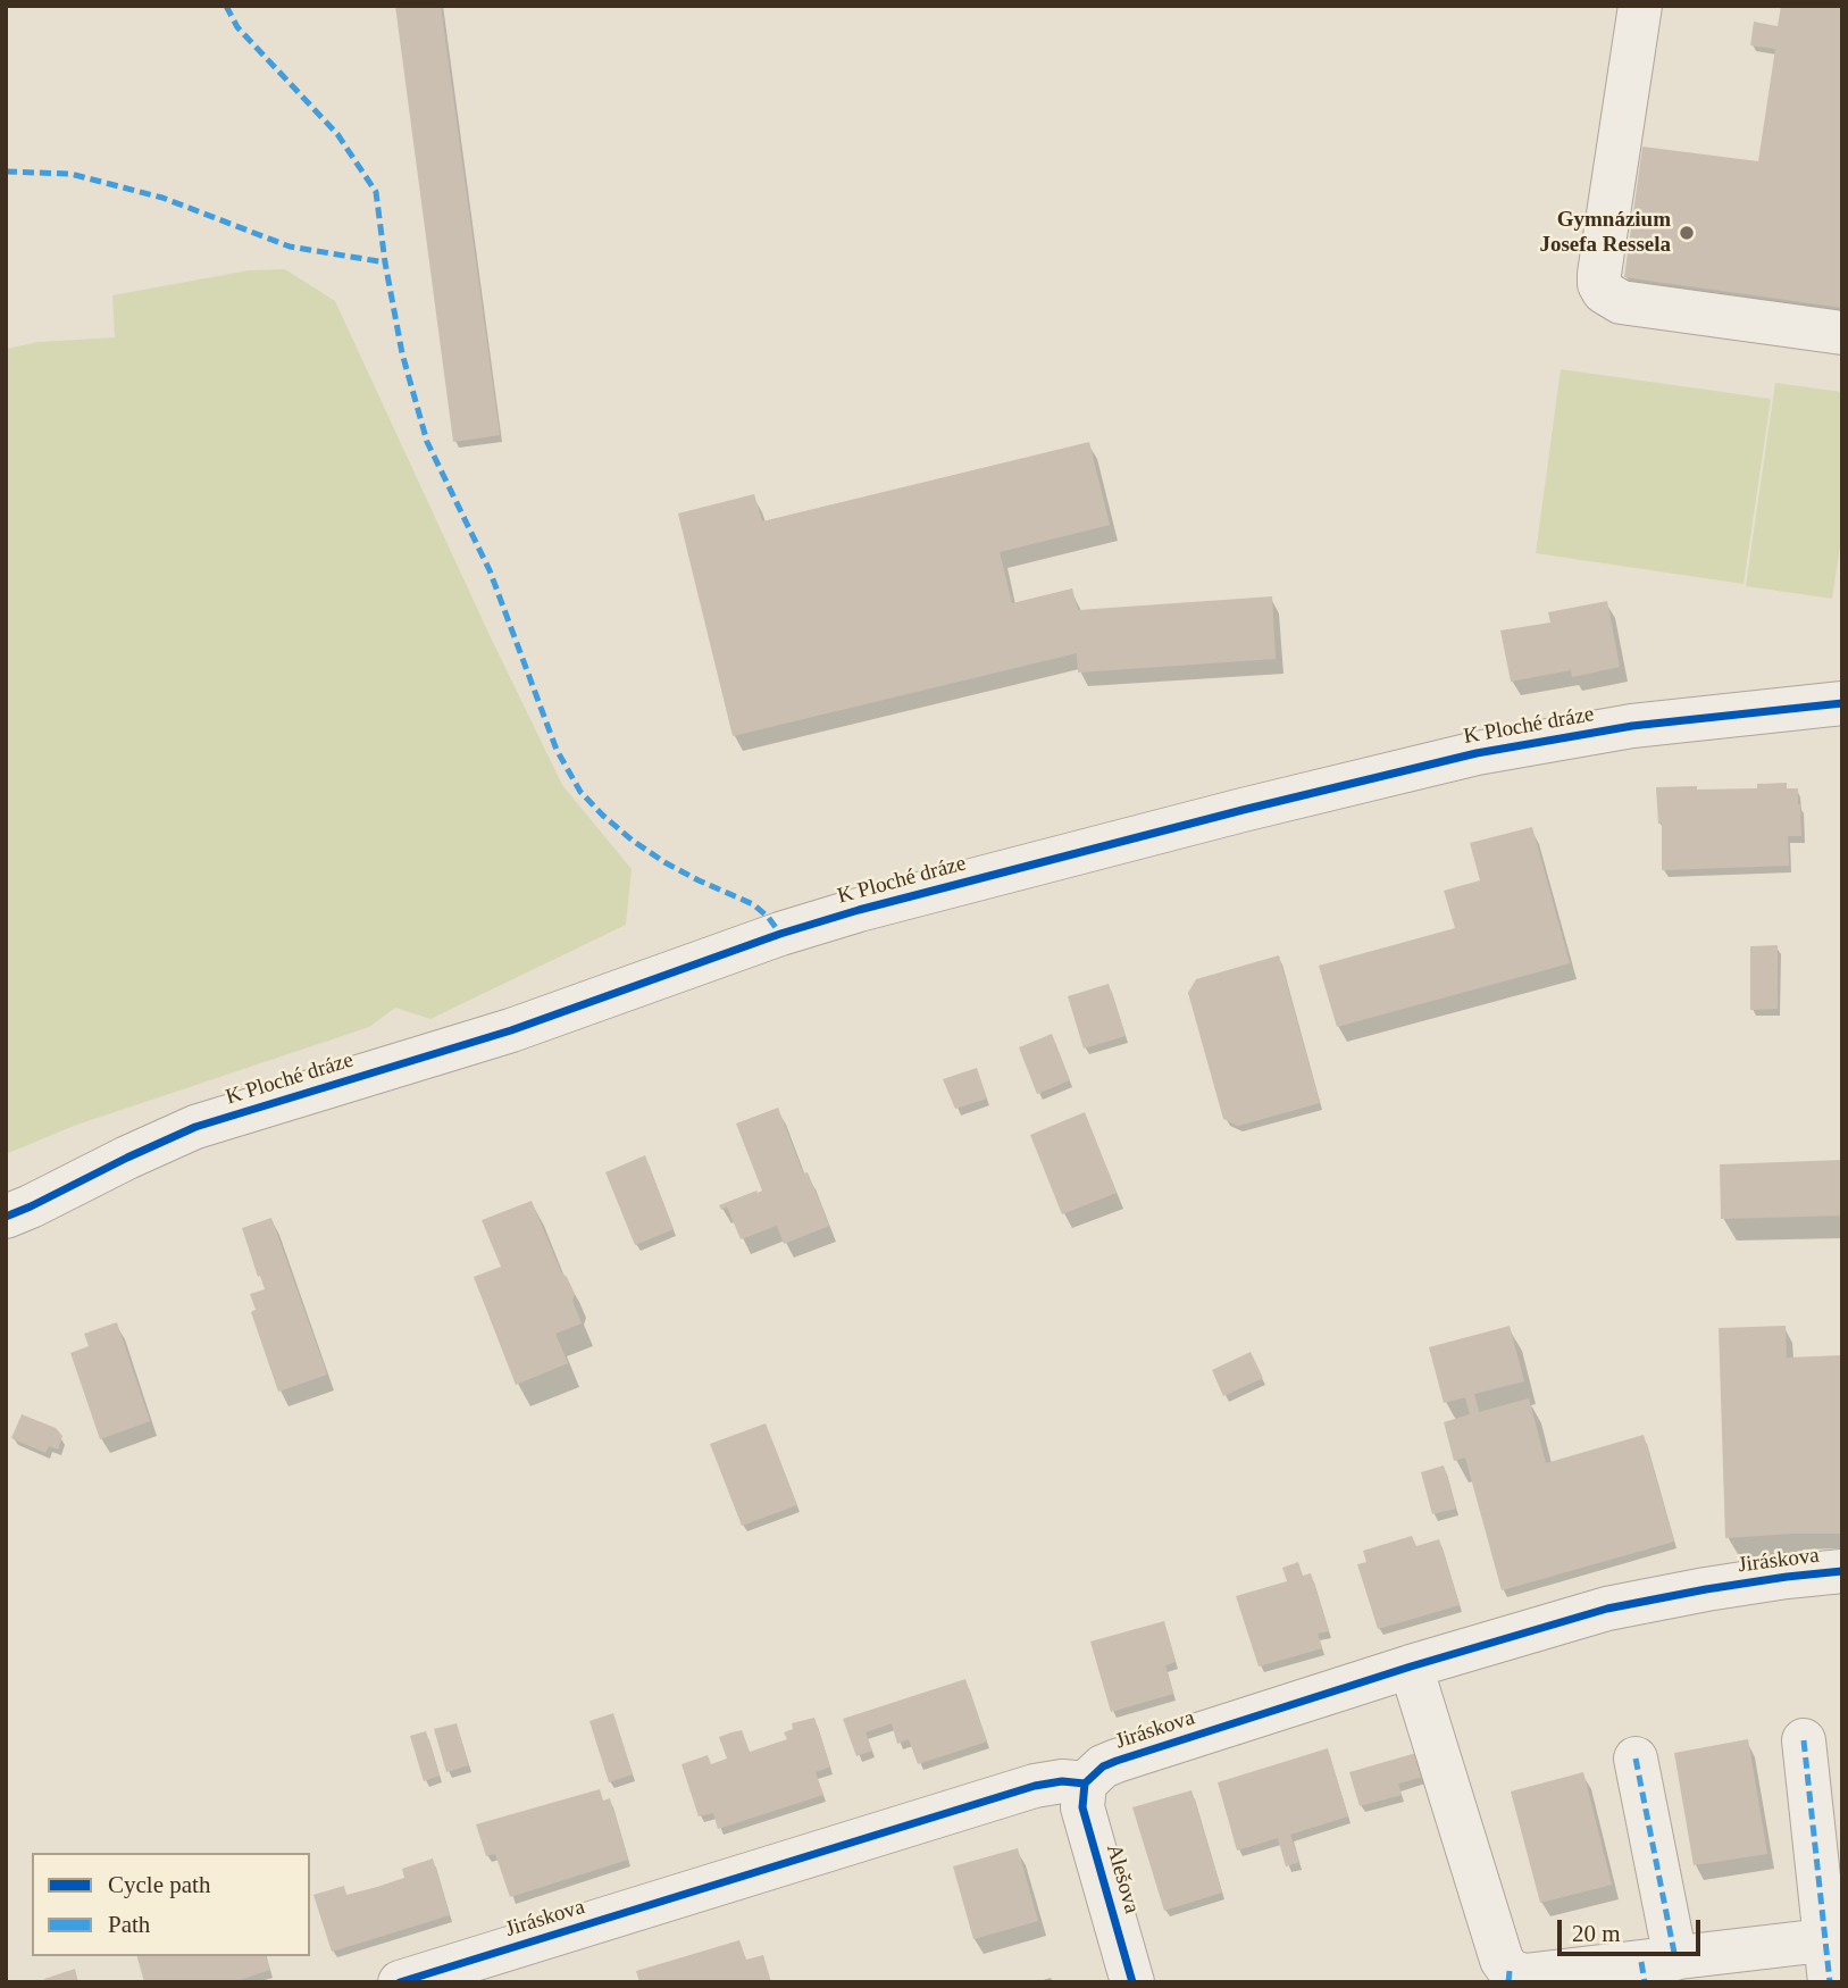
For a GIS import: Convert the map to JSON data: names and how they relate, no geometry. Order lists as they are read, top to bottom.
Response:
{
  "streets": {
    "street": ["K Ploché dráze", "Jiráskova", "Alešova"]
  },
  "crossings": [
    ["Jiráskova", "Alešova"]
  ],
  "places": ["Gymnázium Josefa Ressela"],
  "legend": ["Cycle path", "Path"],
  "scale_bar": "20 m"
}
